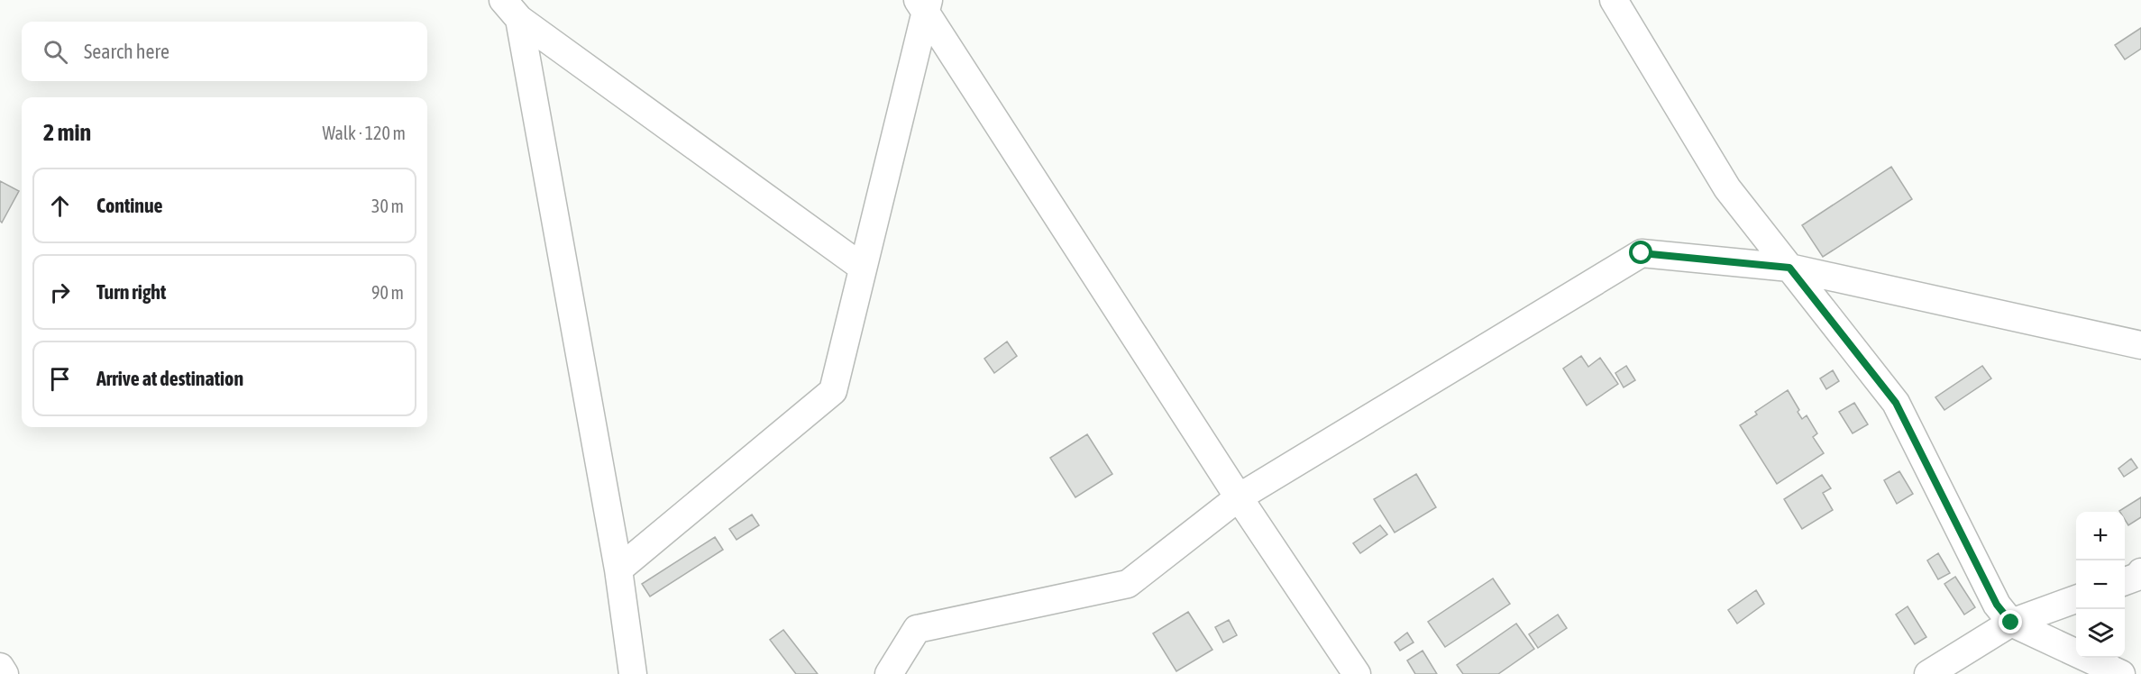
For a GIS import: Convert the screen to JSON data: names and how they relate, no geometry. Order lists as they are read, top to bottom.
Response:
{
  "page": {
    "search": "Search here",
    "heading": ["2 min", "Walk · 120 m"],
    "list": [
      ["Continue", "30 m"],
      ["Turn right", "90 m"],
      "Arrive at destination"
    ],
    "map_buttons": ["+", "−"]
  }
}
